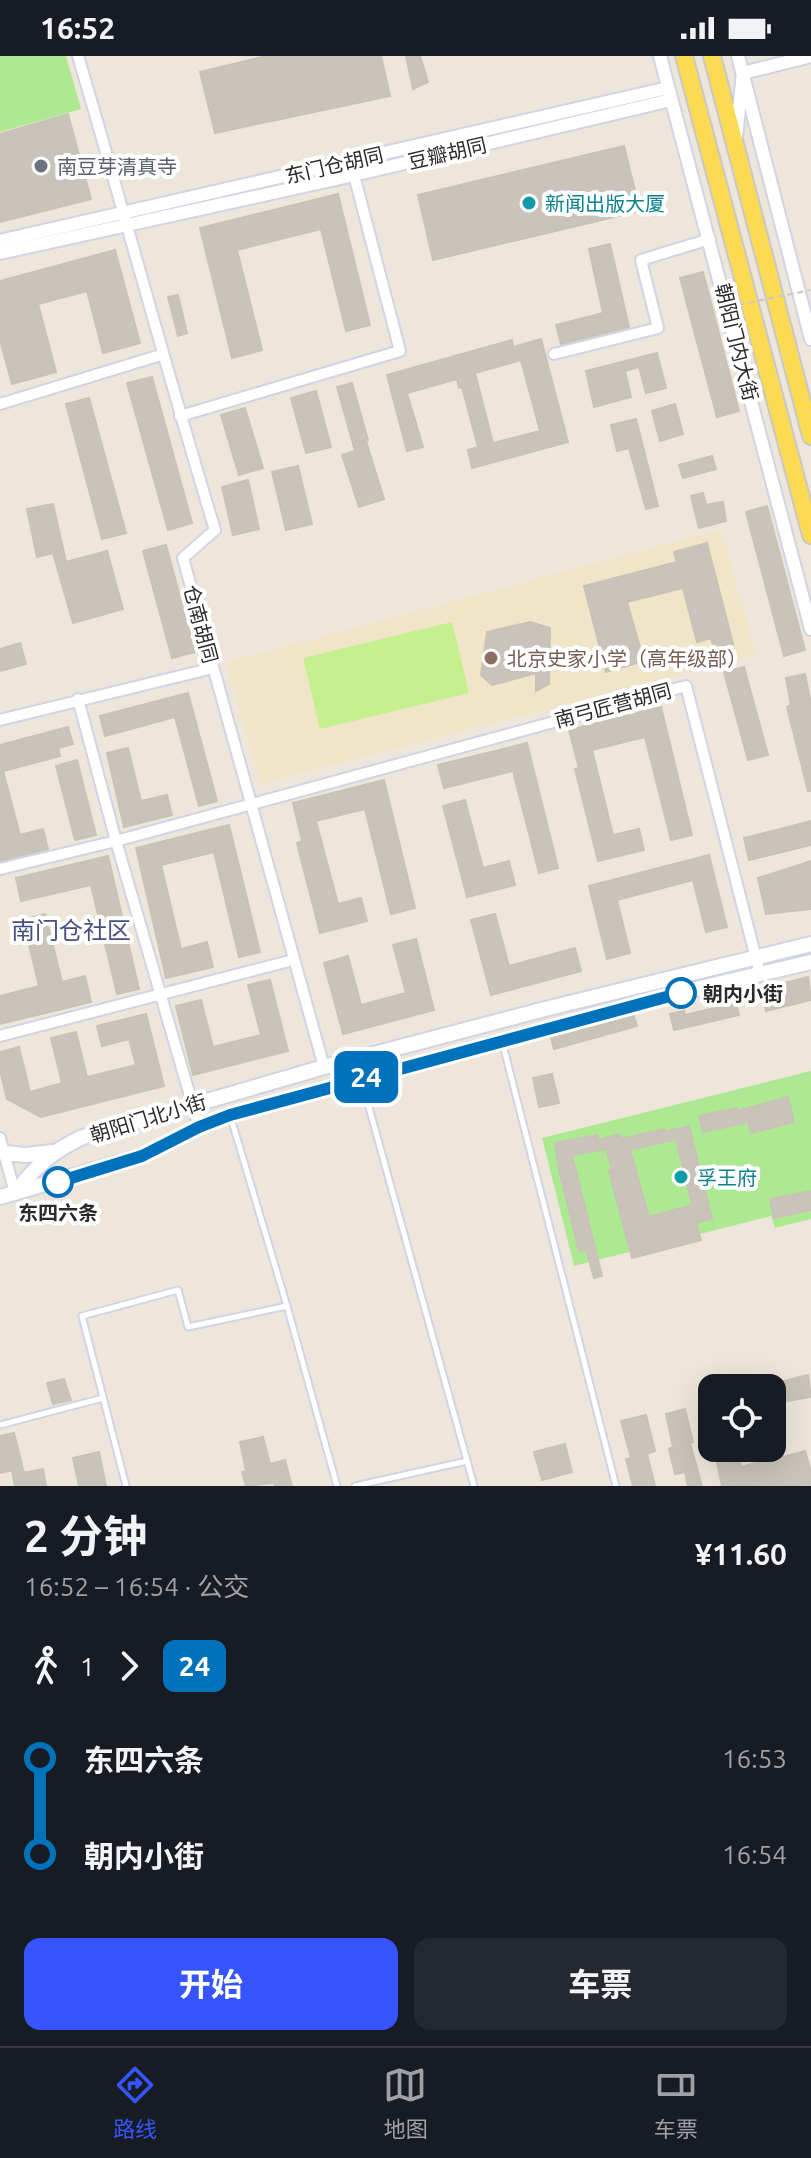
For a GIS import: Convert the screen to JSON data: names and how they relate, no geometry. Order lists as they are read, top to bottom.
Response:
{
  "streets": {
    "main road": ["朝阳门内大街", "朝阳门北小街"],
    "street": [
      "豆瓣胡同",
      "东门仓胡同",
      "仓南胡同",
      "南弓匠营胡同"
    ]
  },
  "crossings": [
    ["豆瓣胡同", "东门仓胡同"],
    ["豆瓣胡同", "朝阳门内大街"],
    ["豆瓣胡同", "仓南胡同"],
    ["东门仓胡同", "朝阳门内大街"],
    ["东门仓胡同", "仓南胡同"],
    ["仓南胡同", "南弓匠营胡同"],
    ["仓南胡同", "朝阳门北小街"],
    ["南弓匠营胡同", "朝阳门北小街"]
  ],
  "districts": ["南门仓社区"],
  "places": [
    "南豆芽清真寺",
    "新闻出版大厦",
    "北京史家小学（高年级部）",
    "朝内小街",
    "孚王府",
    "东四六条"
  ],
  "lines": ["bus line 24"],
  "page": {
    "status": "16:52",
    "on_map": "24",
    "heading": ["2 分钟", "16:52 – 16:54 · 公交", "¥11.60"],
    "legs": ["1", "24"],
    "list": [
      {
        "name": "东四六条",
        "value": "16:53"
      },
      {
        "name": "朝内小街",
        "value": "16:54"
      }
    ],
    "buttons": ["开始", "车票"],
    "tabs": ["路线", "地图", "车票"]
  }
}
